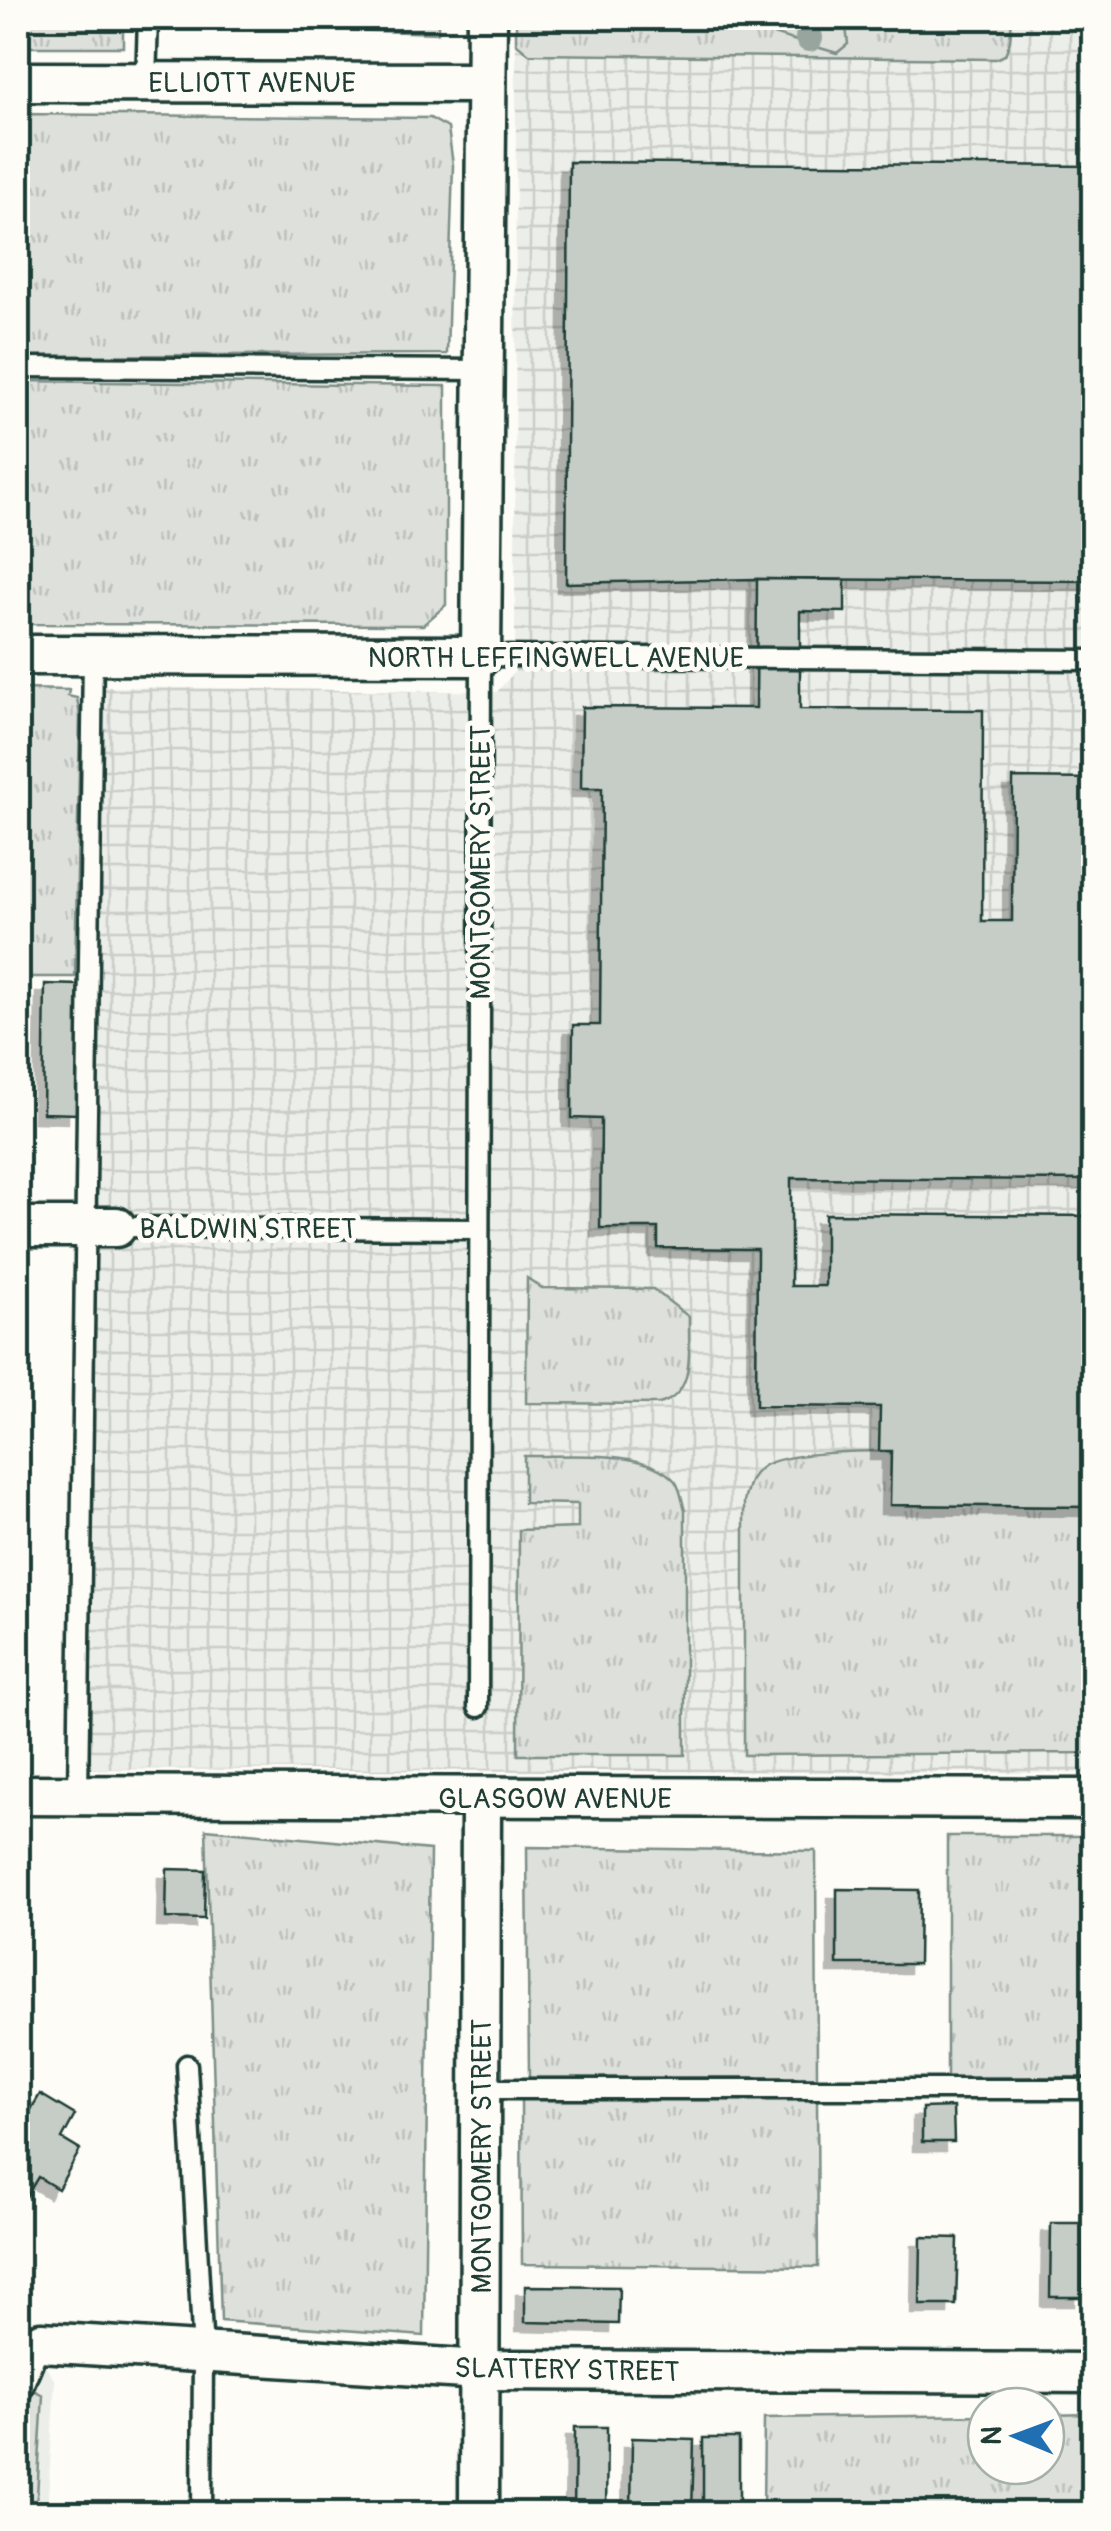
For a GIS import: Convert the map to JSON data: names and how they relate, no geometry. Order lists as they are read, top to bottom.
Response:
{
  "streets": {
    "street": [
      "ELLIOTT AVENUE",
      "NORTH LEFFINGWELL AVENUE",
      "MONTGOMERY STREET",
      "BALDWIN STREET",
      "GLASGOW AVENUE",
      "SLATTERY STREET"
    ]
  },
  "crossings": [
    ["ELLIOTT AVENUE", "MONTGOMERY STREET"],
    ["NORTH LEFFINGWELL AVENUE", "MONTGOMERY STREET"],
    ["MONTGOMERY STREET", "BALDWIN STREET"],
    ["MONTGOMERY STREET", "GLASGOW AVENUE"],
    ["MONTGOMERY STREET", "SLATTERY STREET"]
  ],
  "north": "left"
}
